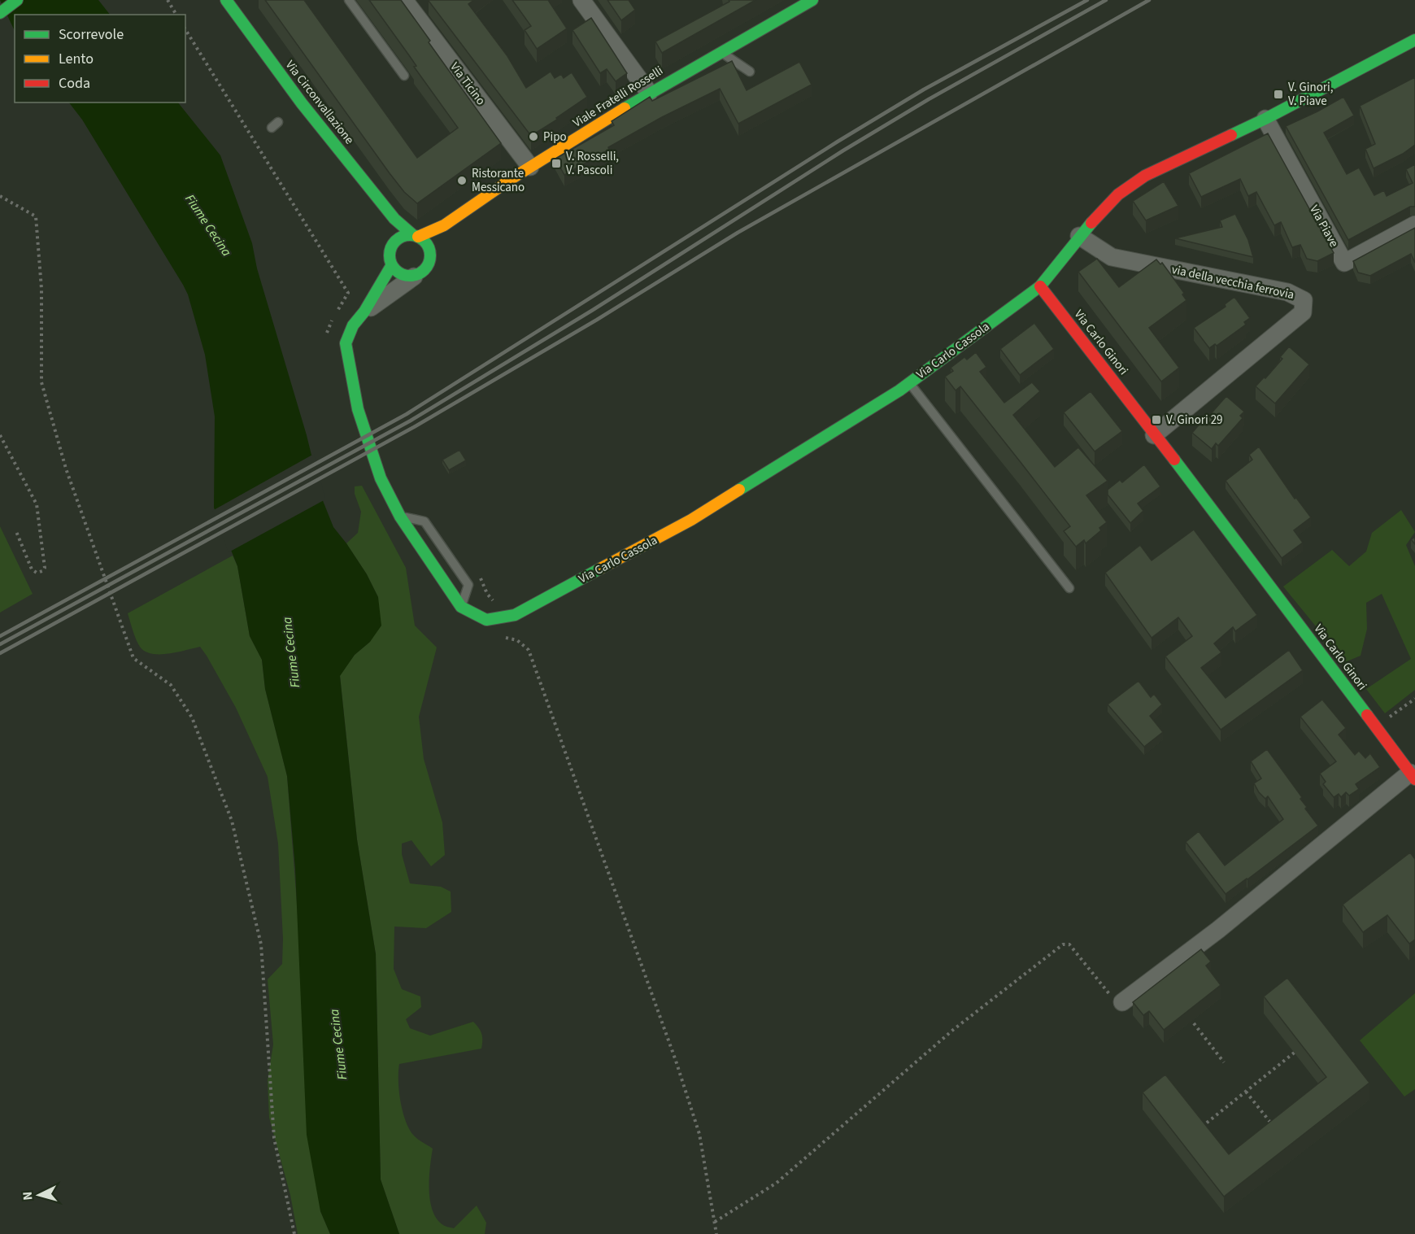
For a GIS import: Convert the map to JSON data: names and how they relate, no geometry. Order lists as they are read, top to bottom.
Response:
{
  "streets": {
    "street": [
      "Via Ticino",
      "Viale Fratelli Rosselli",
      "Via Circonvallazione",
      "Via Piave",
      "via della vecchia ferrovia",
      "Via Carlo Ginori",
      "Via Carlo Cassola"
    ]
  },
  "crossings": [
    ["Via Ticino", "Viale Fratelli Rosselli"],
    ["Viale Fratelli Rosselli", "Via Circonvallazione"],
    ["Viale Fratelli Rosselli", "Via Carlo Cassola"],
    ["Via Circonvallazione", "Via Carlo Cassola"],
    ["via della vecchia ferrovia", "Via Carlo Ginori"],
    ["Via Carlo Ginori", "Via Carlo Cassola"]
  ],
  "water": ["Fiume Cecina"],
  "places": {
    "transit": ["V. Ginori, V. Piave", "V. Rosselli, V. Pascoli", "V. Ginori 29"],
    "other": ["Pipo", "Ristorante Messicano"]
  },
  "legend": ["Scorrevole", "Lento", "Coda"],
  "north": "left"
}
